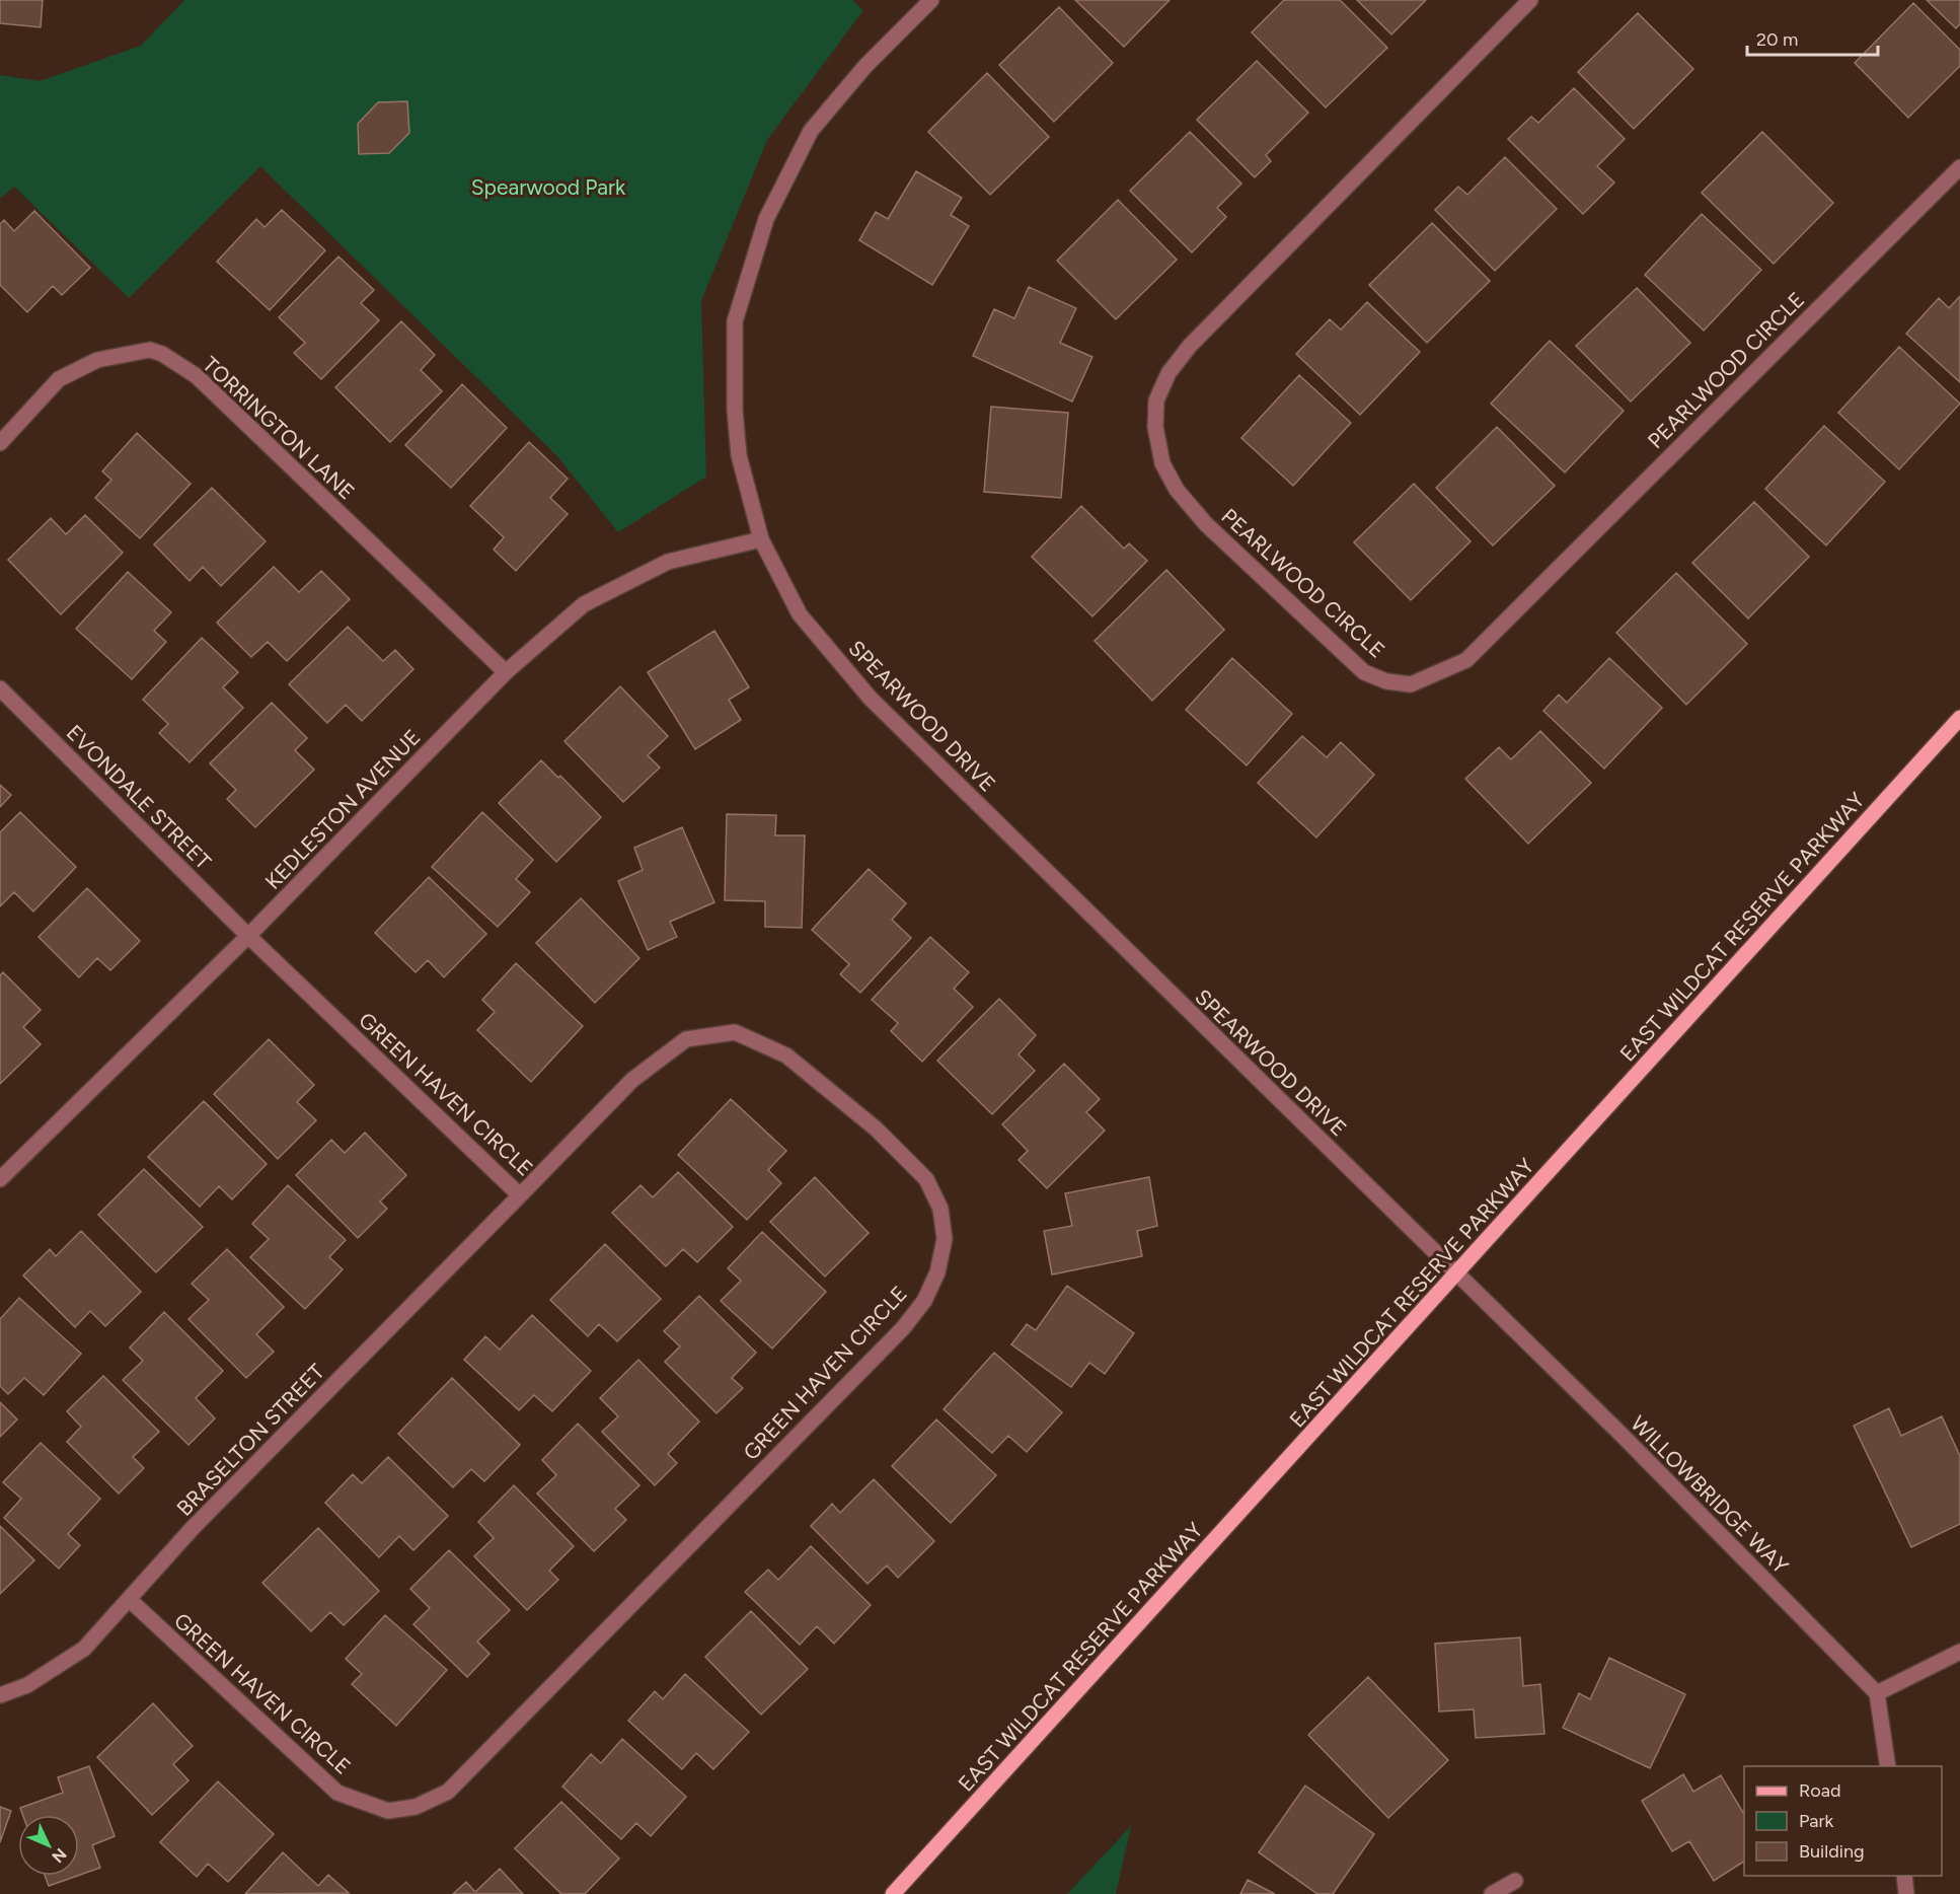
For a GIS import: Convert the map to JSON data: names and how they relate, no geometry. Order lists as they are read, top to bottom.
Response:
{
  "streets": {
    "main road": ["EAST WILDCAT RESERVE PARKWAY"],
    "street": [
      "PEARLWOOD CIRCLE",
      "TORRINGTON LANE",
      "SPEARWOOD DRIVE",
      "EVONDALE STREET",
      "KEDLESTON AVENUE",
      "GREEN HAVEN CIRCLE",
      "BRASELTON STREET",
      "WILLOWBRIDGE WAY"
    ]
  },
  "crossings": [
    ["TORRINGTON LANE", "KEDLESTON AVENUE"],
    ["SPEARWOOD DRIVE", "KEDLESTON AVENUE"],
    ["SPEARWOOD DRIVE", "EAST WILDCAT RESERVE PARKWAY"],
    ["SPEARWOOD DRIVE", "WILLOWBRIDGE WAY"],
    ["EVONDALE STREET", "KEDLESTON AVENUE"],
    ["EVONDALE STREET", "GREEN HAVEN CIRCLE"],
    ["KEDLESTON AVENUE", "GREEN HAVEN CIRCLE"],
    ["EAST WILDCAT RESERVE PARKWAY", "WILLOWBRIDGE WAY"],
    ["GREEN HAVEN CIRCLE", "BRASELTON STREET"]
  ],
  "parks": ["Spearwood Park"],
  "legend": ["Road", "Park", "Building"],
  "scale_bar": "20 m",
  "north": "bottom right"
}
